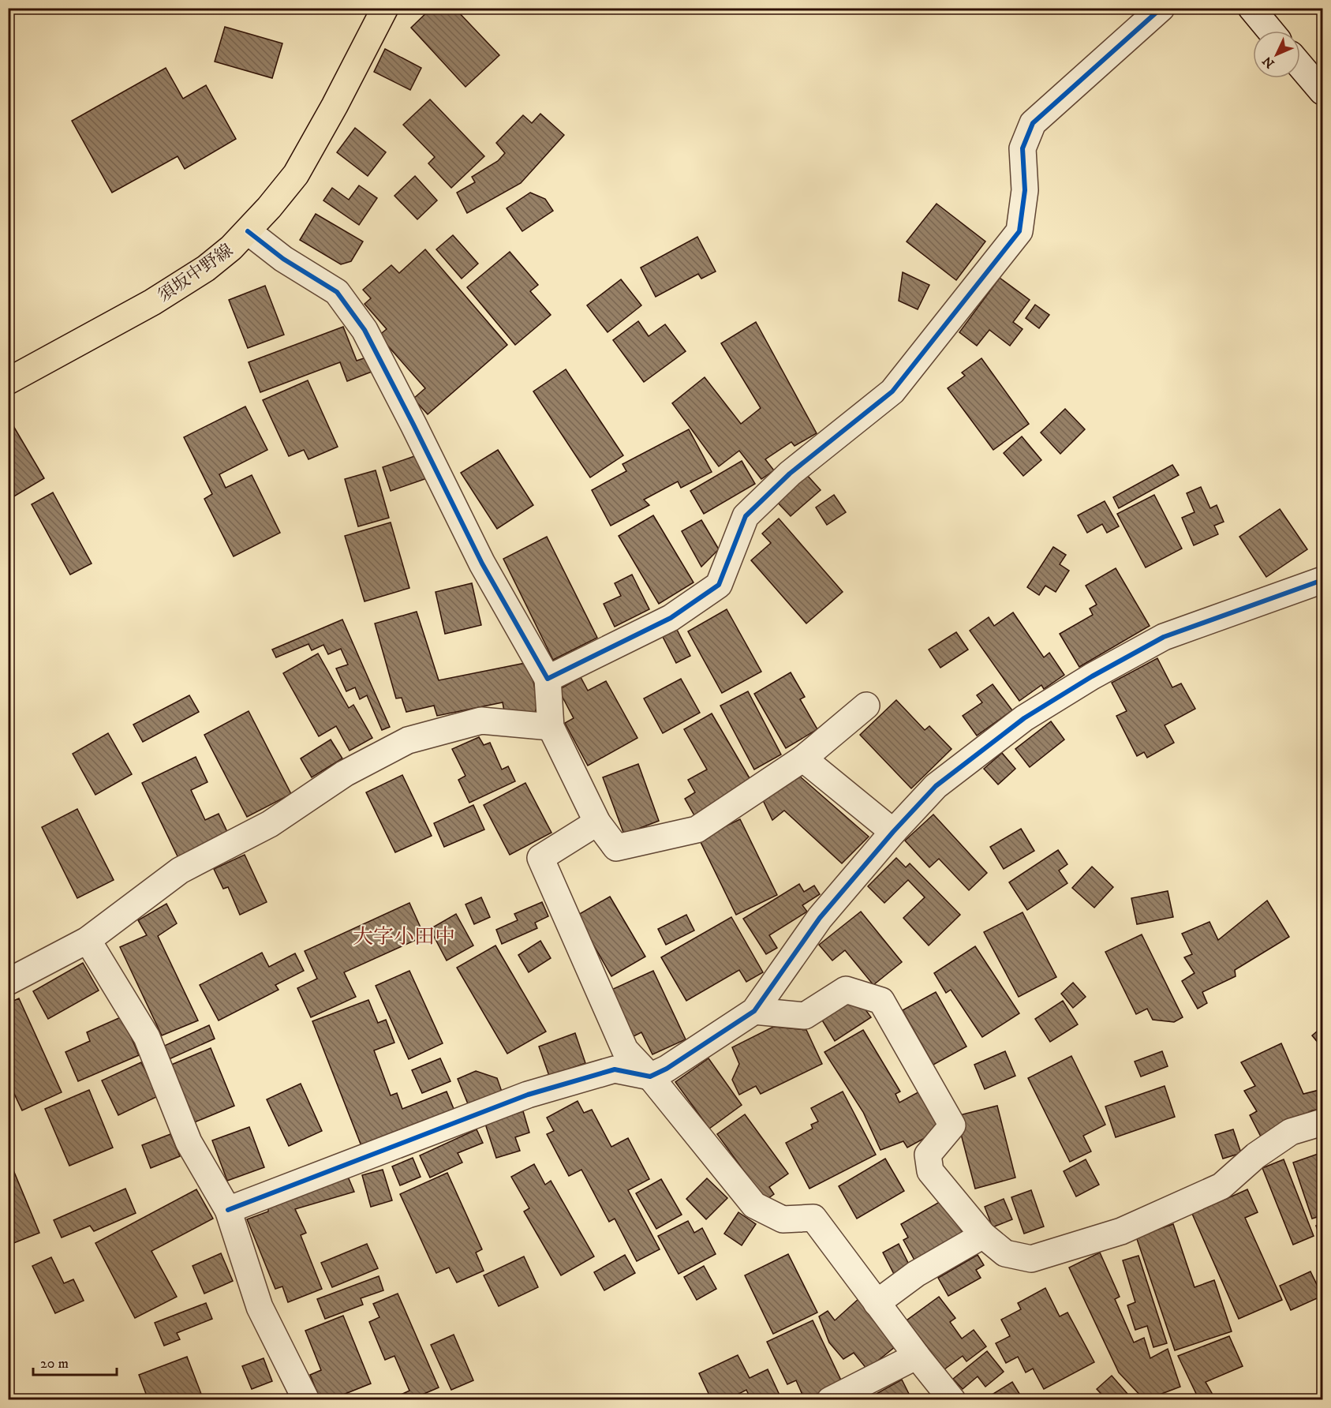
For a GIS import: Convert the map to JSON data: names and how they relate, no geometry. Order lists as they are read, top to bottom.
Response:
{
  "streets": {
    "main road": ["須坂中野線"]
  },
  "districts": ["大字小田中"],
  "scale_bar": "20 m",
  "north": "bottom left"
}
